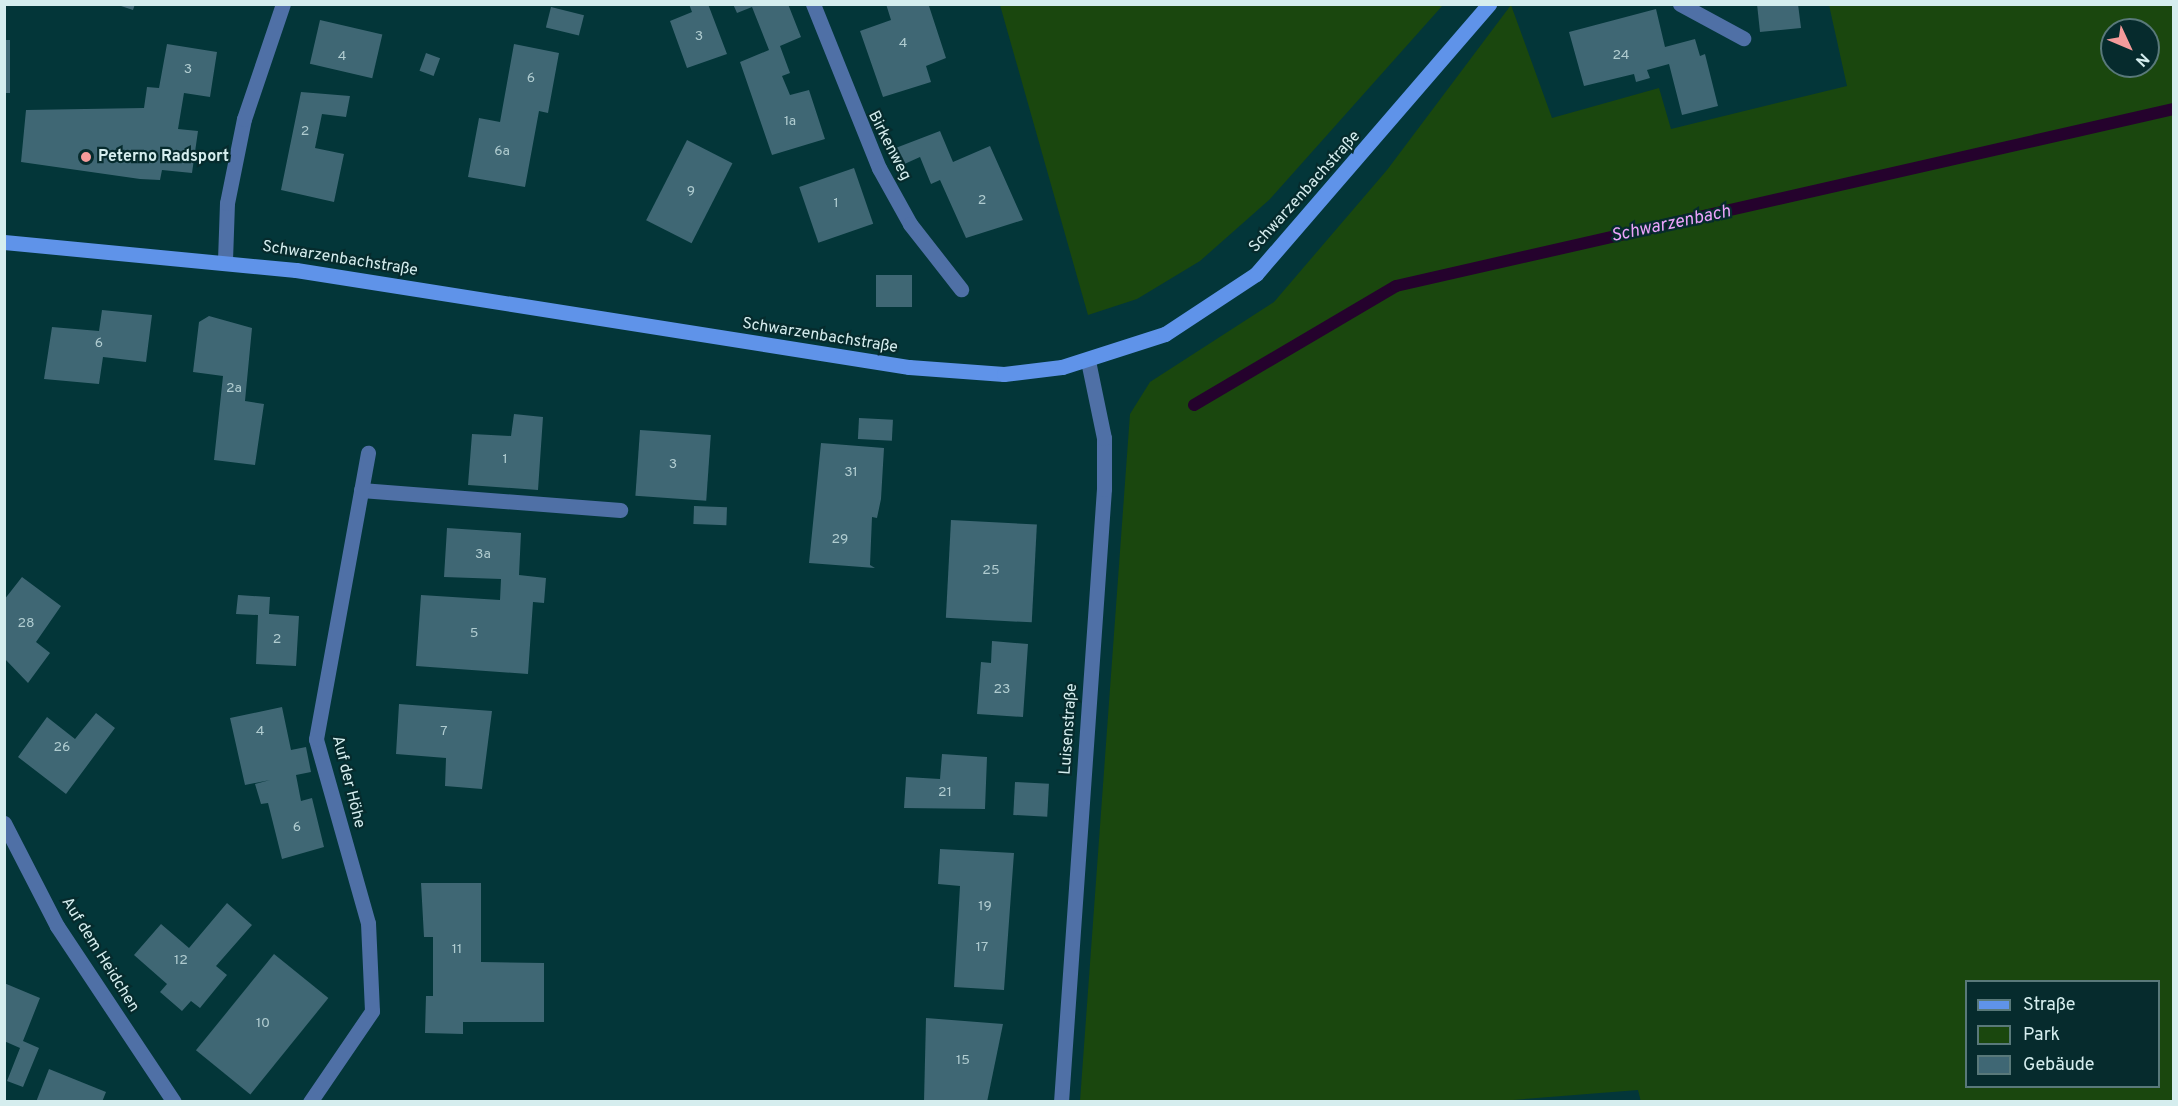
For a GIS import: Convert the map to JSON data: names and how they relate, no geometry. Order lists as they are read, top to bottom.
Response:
{
  "streets": {
    "main road": ["Schwarzenbachstraße"],
    "street": [
      "Birkenweg",
      "Luisenstraße",
      "Auf der Höhe",
      "Auf dem Heidchen"
    ]
  },
  "crossings": [
    ["Schwarzenbachstraße", "Luisenstraße"]
  ],
  "water": ["Schwarzenbach"],
  "places": ["Peterno Radsport"],
  "house_numbers": [
    "3",
    "4",
    "24",
    "4",
    "3",
    "6",
    "1a",
    "2",
    "6a",
    "9",
    "2",
    "1",
    "6",
    "2a",
    "1",
    "3",
    "31",
    "29",
    "3a",
    "25",
    "28",
    "5",
    "2",
    "23",
    "4",
    "7",
    "26",
    "21",
    "6",
    "19",
    "17",
    "11",
    "12",
    "10",
    "15"
  ],
  "legend": ["Straße", "Park", "Gebäude"],
  "north": "bottom right"
}
